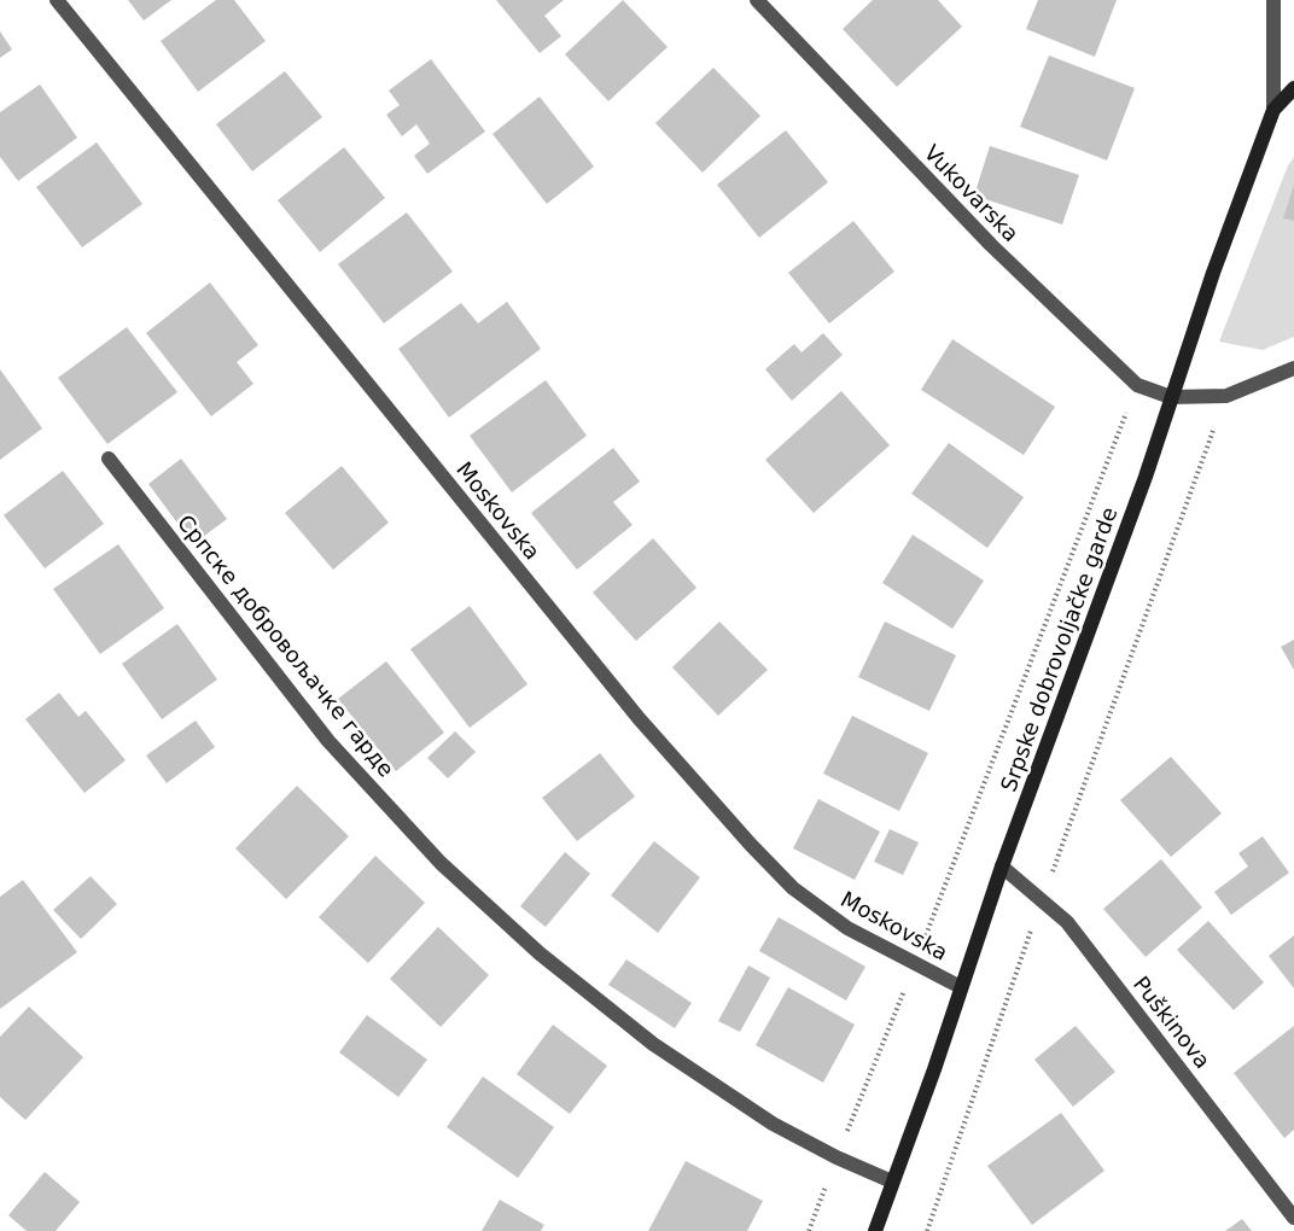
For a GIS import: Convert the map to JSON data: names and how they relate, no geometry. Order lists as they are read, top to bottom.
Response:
{
  "streets": {
    "main road": ["Srpske dobrovoljačke garde"],
    "street": [
      "Vukovarska",
      "Moskovska",
      "Српске добровољачке гарде",
      "Puškinova"
    ]
  },
  "crossings": [
    ["Vukovarska", "Srpske dobrovoljačke garde"],
    ["Moskovska", "Srpske dobrovoljačke garde"],
    ["Српске добровољачке гарде", "Srpske dobrovoljačke garde"],
    ["Srpske dobrovoljačke garde", "Puškinova"]
  ]
}
